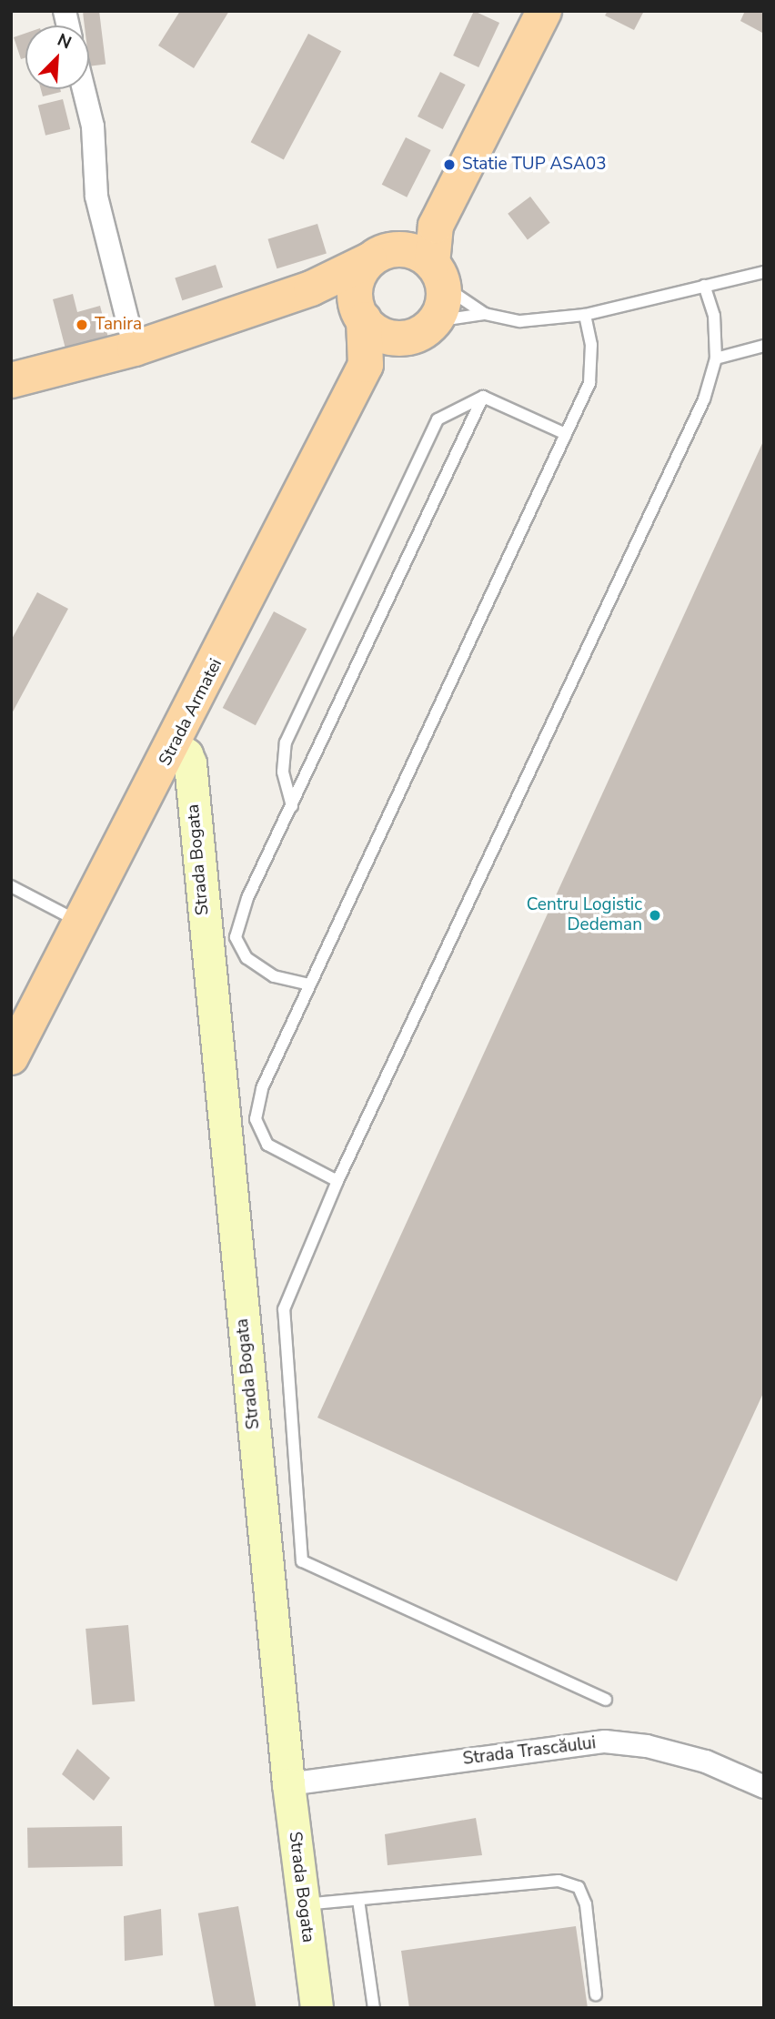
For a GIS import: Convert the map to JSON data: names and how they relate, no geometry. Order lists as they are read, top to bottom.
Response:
{
  "streets": {
    "main road": ["Strada Armatei", "Strada Bogata"],
    "street": ["Strada Trascăului"]
  },
  "crossings": [
    ["Strada Armatei", "Strada Bogata"],
    ["Strada Bogata", "Strada Trascăului"]
  ],
  "places": ["Statie TUP ASA03", "Tanira", "Centru Logistic Dedeman"],
  "north": "top right"
}
